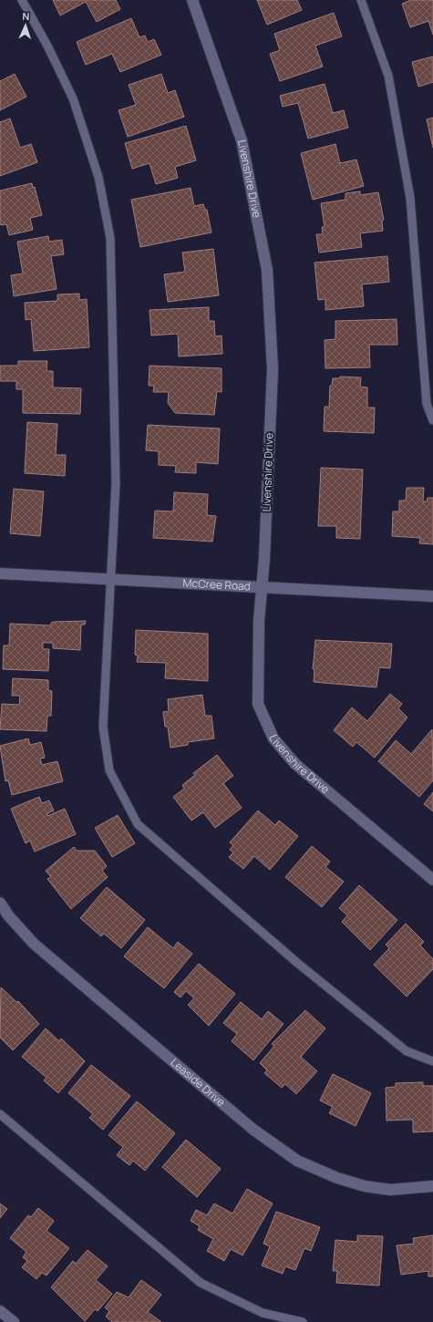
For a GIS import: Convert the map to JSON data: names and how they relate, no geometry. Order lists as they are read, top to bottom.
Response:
{
  "streets": {
    "street": ["Livenshire Drive", "McCree Road", "Leaside Drive"]
  },
  "crossings": [
    ["Livenshire Drive", "McCree Road"]
  ],
  "north": "top"
}
